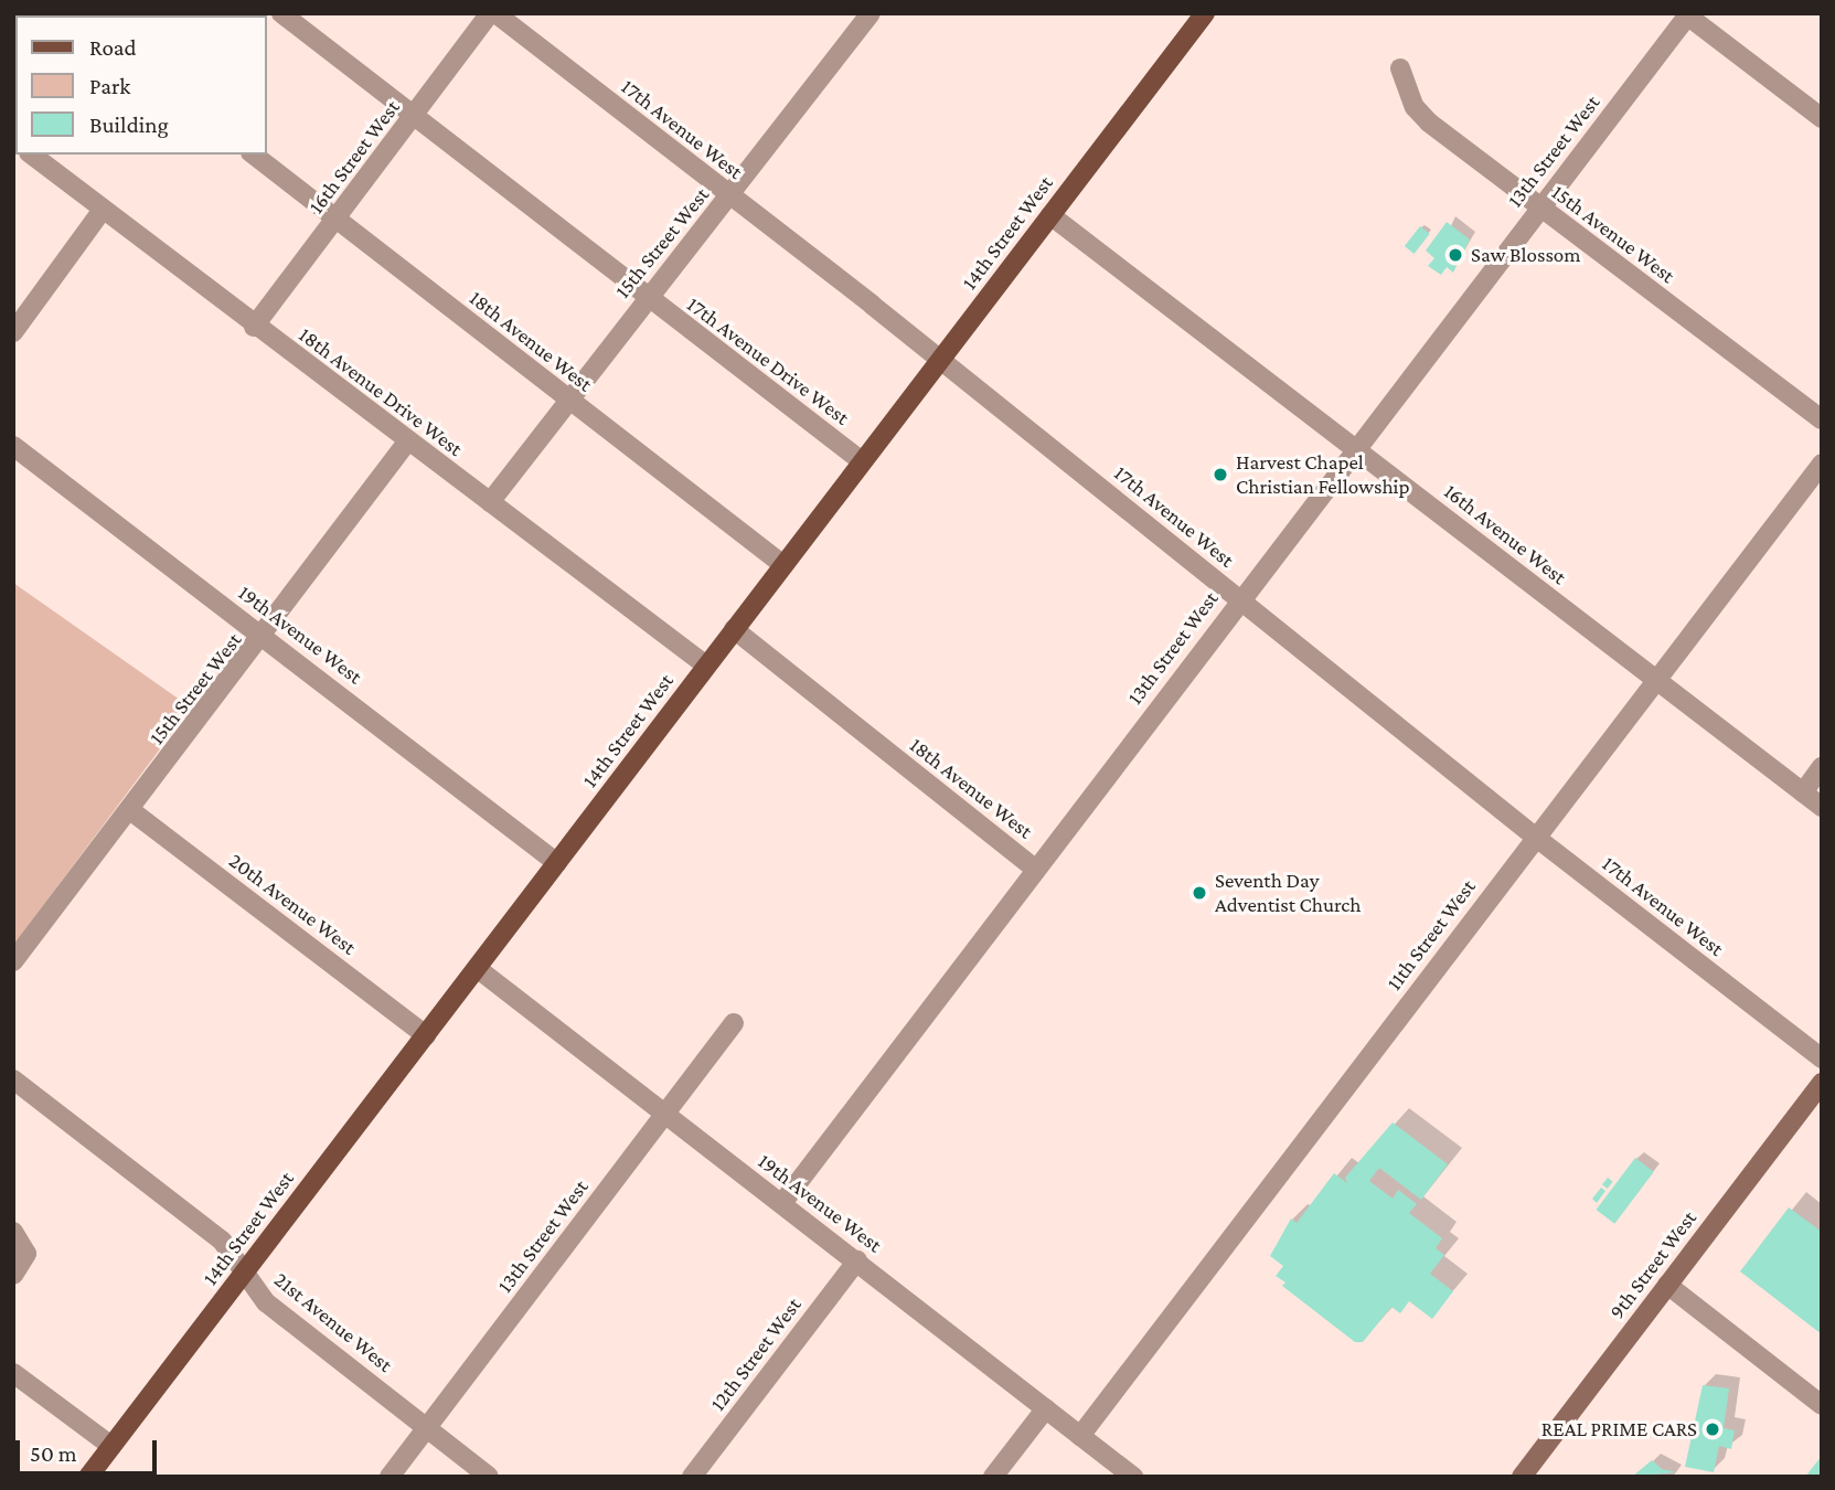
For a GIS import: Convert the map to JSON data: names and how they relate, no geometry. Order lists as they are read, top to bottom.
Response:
{
  "streets": {
    "main road": ["14th Street West", "9th Street West"],
    "street": [
      "17th Avenue West",
      "13th Street West",
      "16th Street West",
      "15th Avenue West",
      "15th Street West",
      "18th Avenue West",
      "17th Avenue Drive West",
      "18th Avenue Drive West",
      "16th Avenue West",
      "19th Avenue West",
      "20th Avenue West",
      "11th Street West",
      "21st Avenue West",
      "12th Street West"
    ]
  },
  "crossings": [
    ["17th Avenue West", "13th Street West"],
    ["17th Avenue West", "16th Street West"],
    ["17th Avenue West", "14th Street West"],
    ["17th Avenue West", "15th Street West"],
    ["17th Avenue West", "11th Street West"],
    ["13th Street West", "15th Avenue West"],
    ["13th Street West", "18th Avenue West"],
    ["13th Street West", "16th Avenue West"],
    ["13th Street West", "19th Avenue West"],
    ["13th Street West", "21st Avenue West"],
    ["16th Street West", "18th Avenue West"],
    ["16th Street West", "17th Avenue Drive West"],
    ["16th Street West", "18th Avenue Drive West"],
    ["14th Street West", "18th Avenue West"],
    ["14th Street West", "17th Avenue Drive West"],
    ["14th Street West", "18th Avenue Drive West"],
    ["14th Street West", "16th Avenue West"],
    ["14th Street West", "19th Avenue West"],
    ["14th Street West", "20th Avenue West"],
    ["14th Street West", "21st Avenue West"],
    ["15th Street West", "18th Avenue West"],
    ["15th Street West", "17th Avenue Drive West"],
    ["15th Street West", "18th Avenue Drive West"],
    ["15th Street West", "19th Avenue West"],
    ["15th Street West", "20th Avenue West"],
    ["16th Avenue West", "11th Street West"],
    ["19th Avenue West", "11th Street West"],
    ["19th Avenue West", "12th Street West"]
  ],
  "places": [
    "Saw Blossom",
    "Harvest Chapel Christian Fellowship",
    "Seventh Day Adventist Church",
    "REAL PRIME CARS"
  ],
  "legend": ["Road", "Park", "Building"],
  "scale_bar": "50 m"
}
